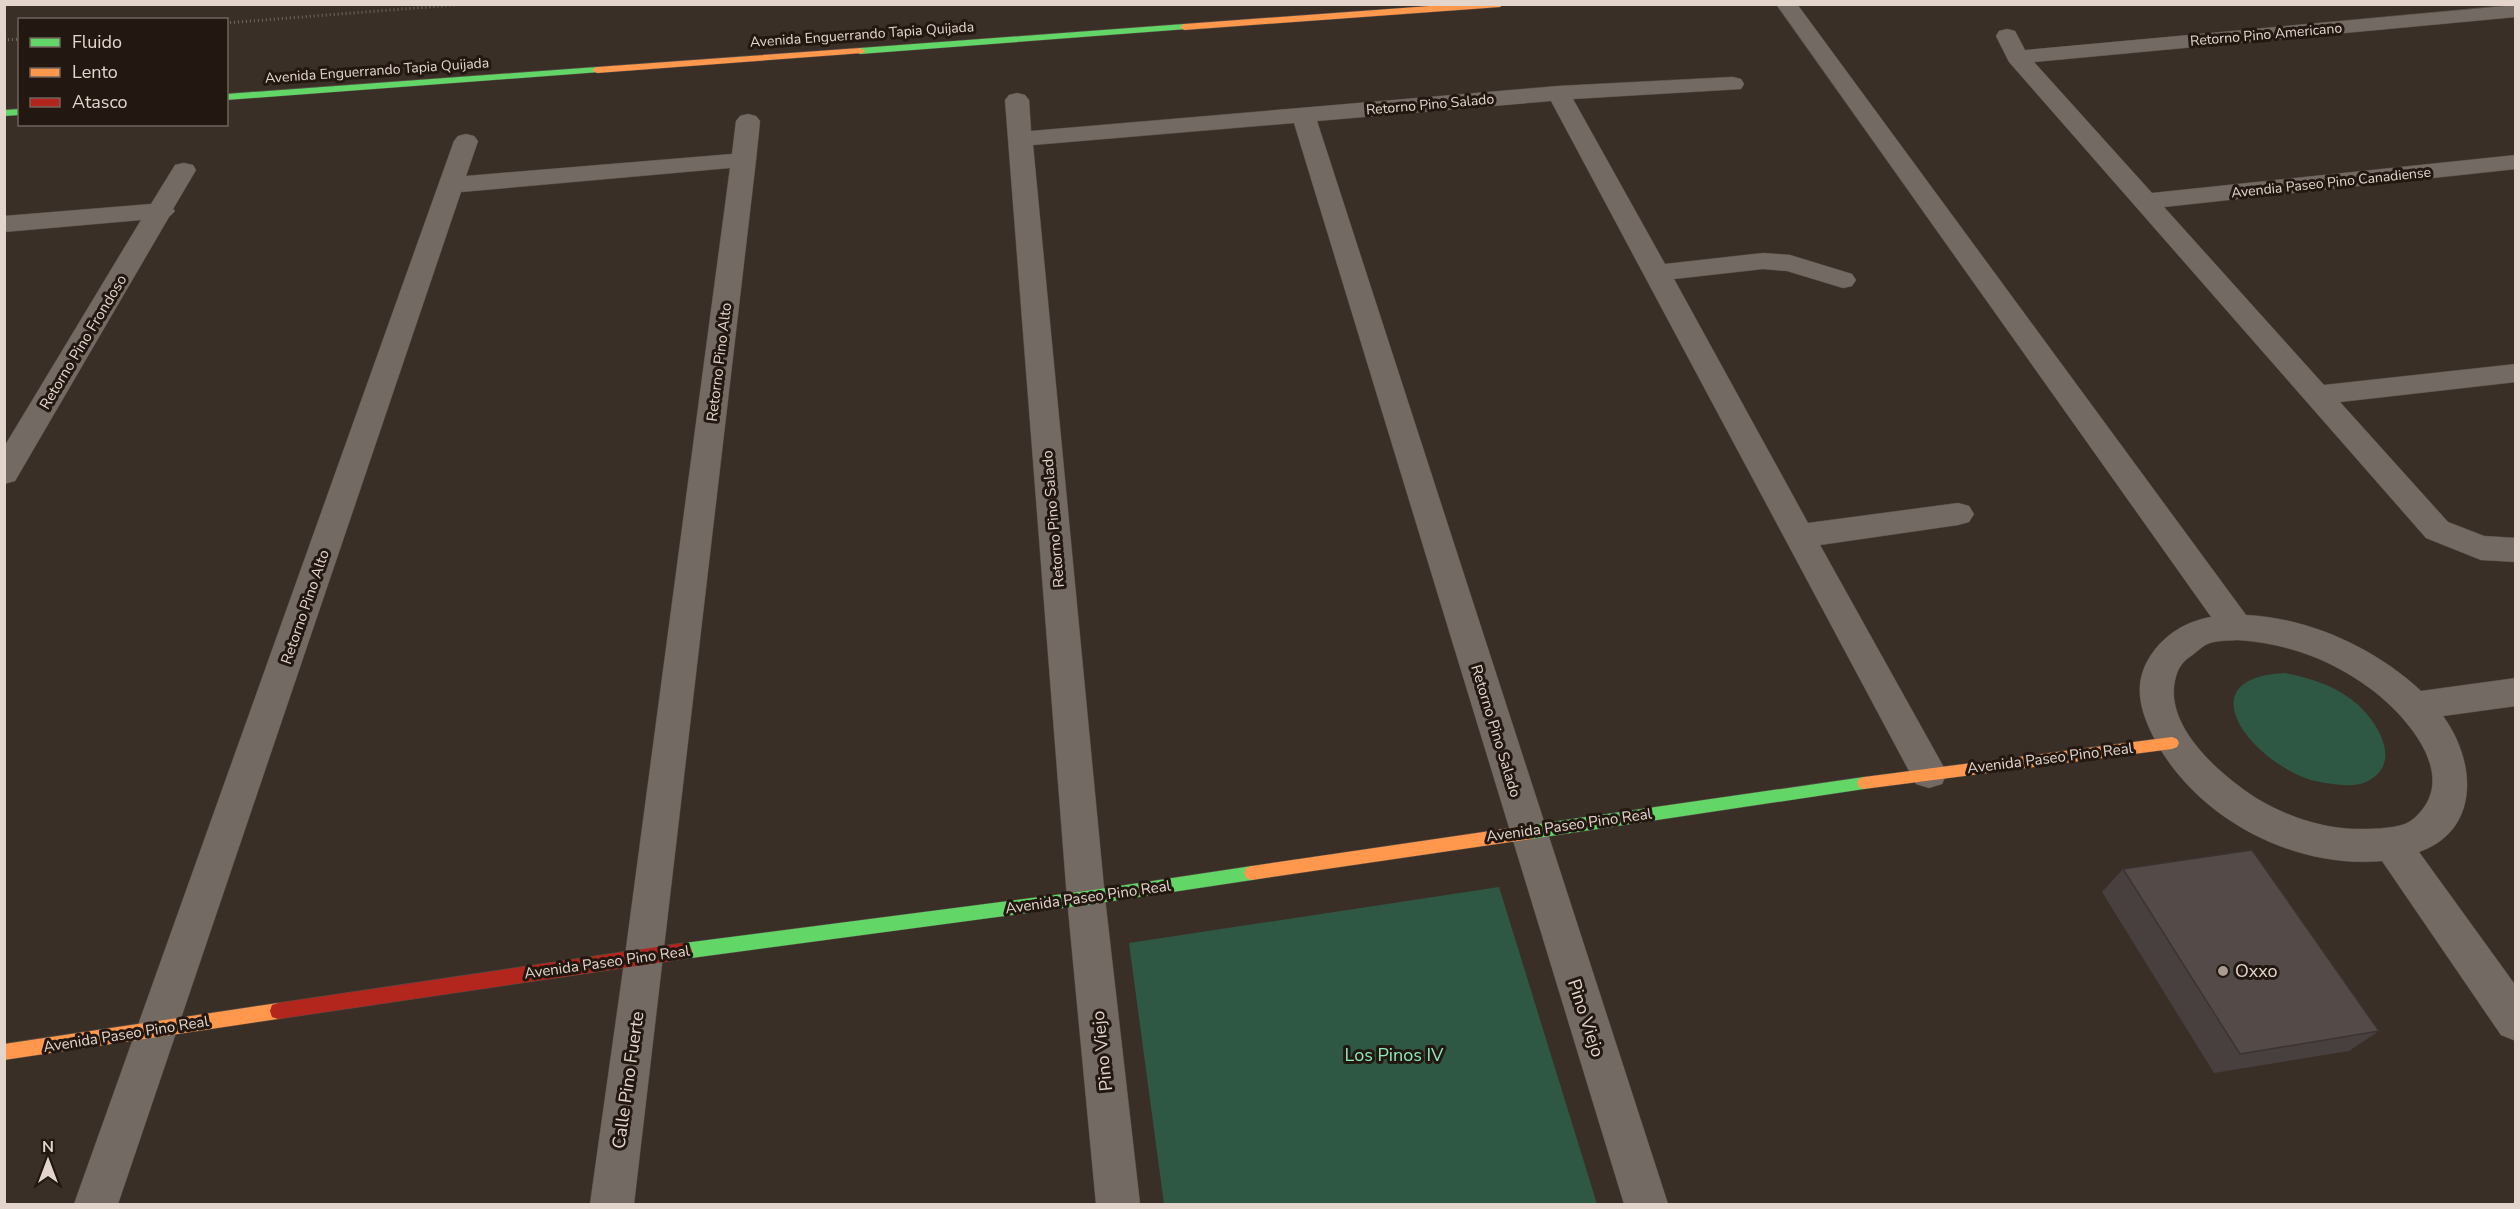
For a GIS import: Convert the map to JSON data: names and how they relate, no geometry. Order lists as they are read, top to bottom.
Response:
{
  "streets": {
    "street": [
      "Avenida Enguerrando Tapia Quijada",
      "Retorno Pino Americano",
      "Retorno Pino Salado",
      "Avendia Paseo Pino Canadiense",
      "Retorno Pino Frondoso",
      "Retorno Pino Alto",
      "Avenida Paseo Pino Real",
      "Pino Viejo",
      "Calle Pino Fuerte"
    ]
  },
  "crossings": [
    ["Retorno Pino Americano", "Avendia Paseo Pino Canadiense"],
    ["Retorno Pino Salado", "Avenida Paseo Pino Real"],
    ["Retorno Pino Salado", "Pino Viejo"],
    ["Retorno Pino Alto", "Avenida Paseo Pino Real"],
    ["Retorno Pino Alto", "Calle Pino Fuerte"],
    ["Avenida Paseo Pino Real", "Pino Viejo"],
    ["Avenida Paseo Pino Real", "Calle Pino Fuerte"]
  ],
  "parks": ["Los Pinos IV"],
  "places": ["Oxxo"],
  "legend": ["Fluido", "Lento", "Atasco"],
  "north": "top"
}
